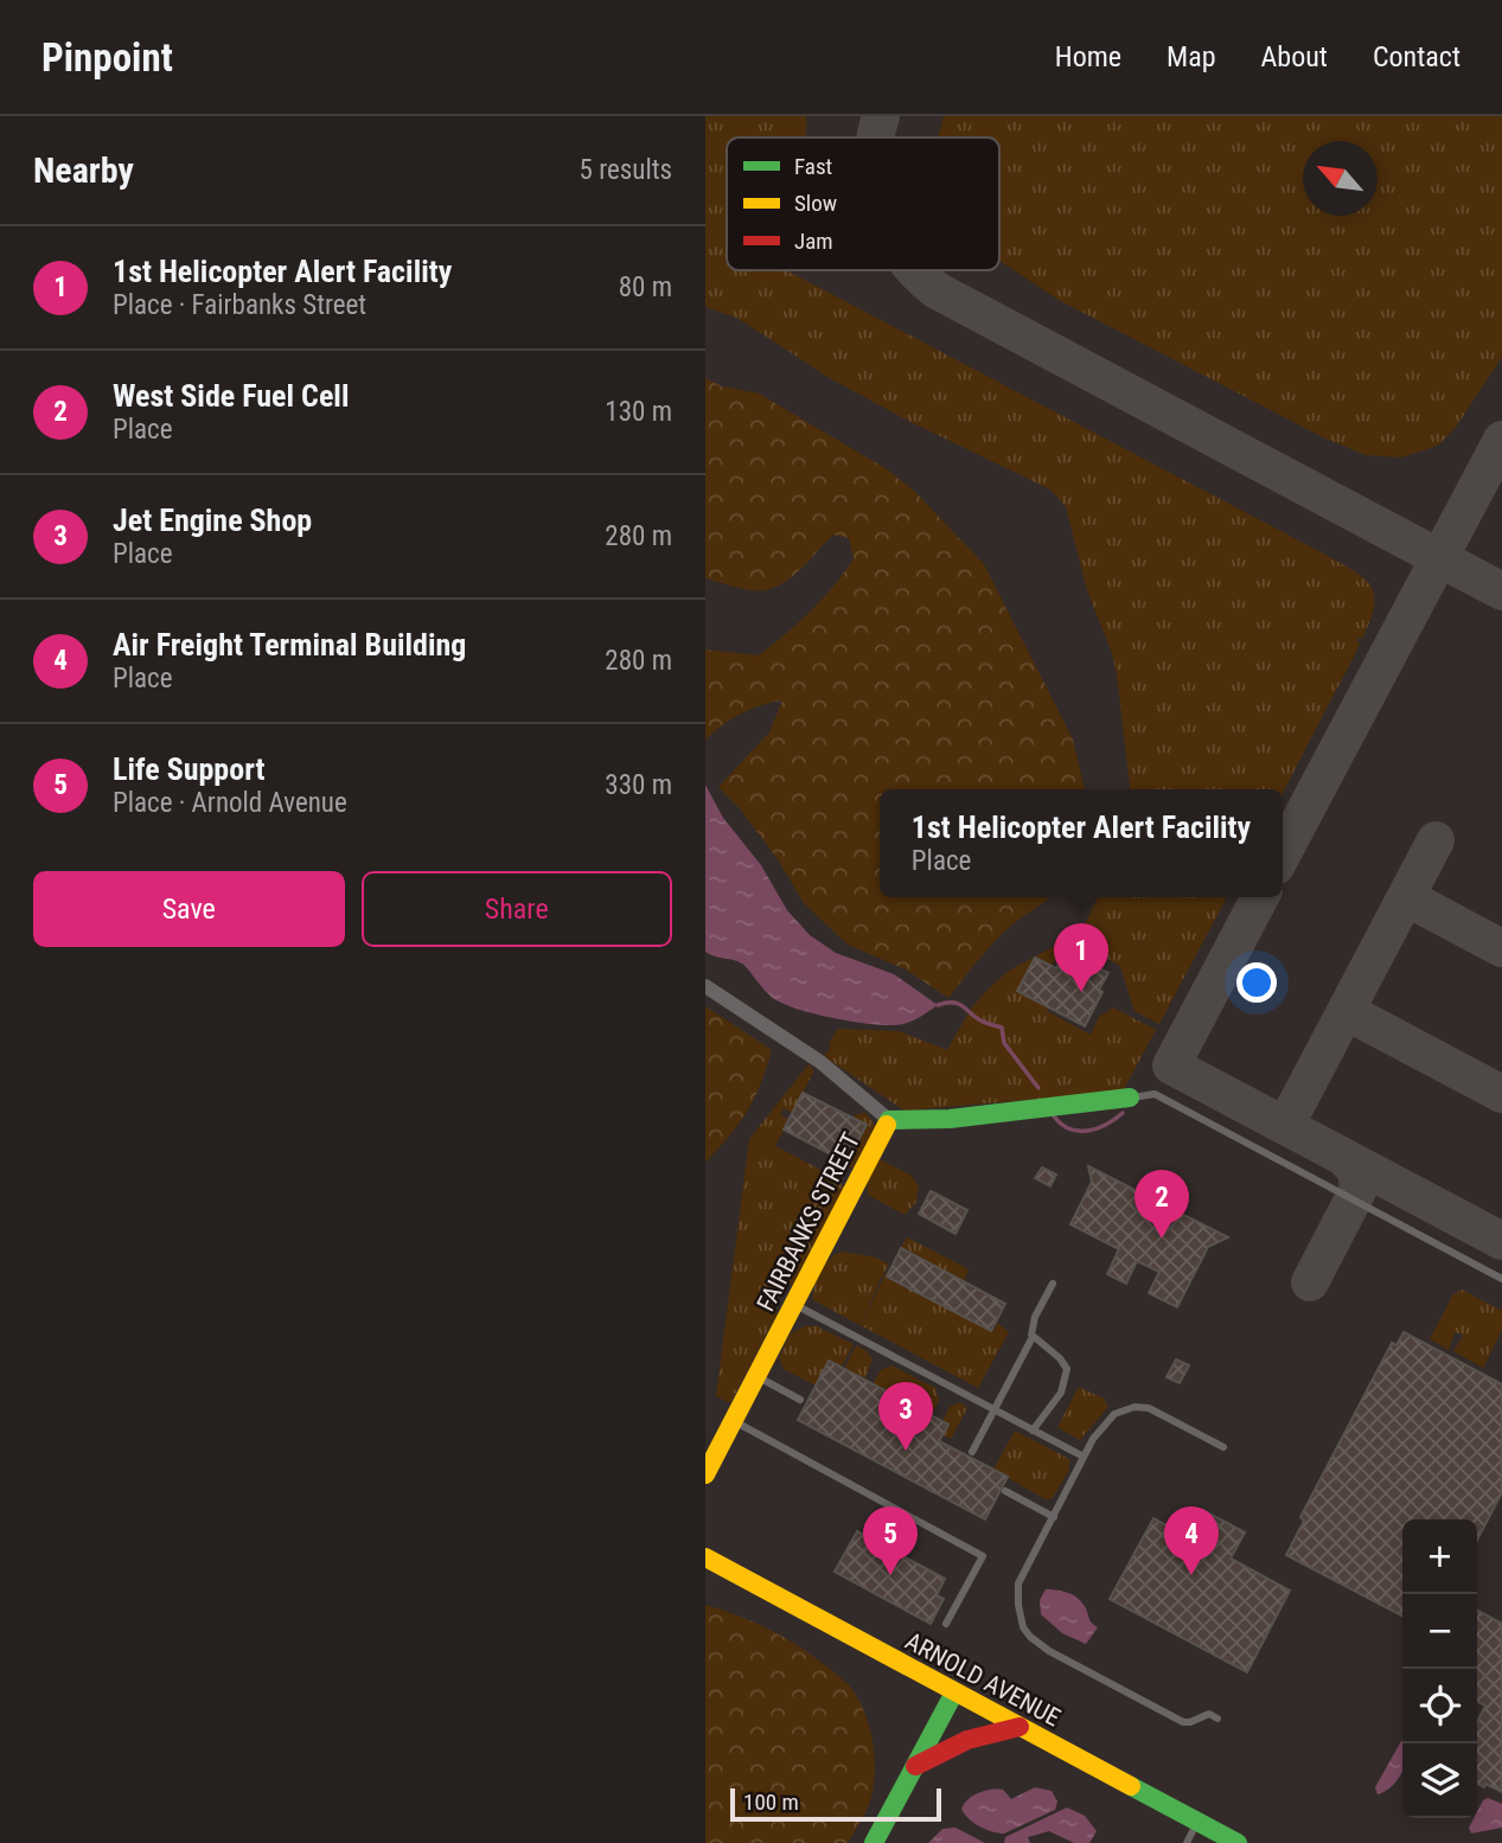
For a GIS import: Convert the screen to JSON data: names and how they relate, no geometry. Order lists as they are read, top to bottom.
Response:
{
  "streets": {
    "street": ["FAIRBANKS STREET", "ARNOLD AVENUE"]
  },
  "legend": ["Fast", "Slow", "Jam"],
  "scale_bar": "100 m",
  "north": "top left",
  "page": {
    "header": "Pinpoint",
    "nav": [
      "Home",
      "Map",
      "About",
      "Contact"
    ],
    "heading": ["Nearby", "5 results"],
    "list": [
      {
        "mark": "1",
        "name": "1st Helicopter Alert Facility",
        "note": "Place · Fairbanks Street",
        "value": "80 m"
      },
      {
        "mark": "2",
        "name": "West Side Fuel Cell",
        "note": "Place",
        "value": "130 m"
      },
      {
        "mark": "3",
        "name": "Jet Engine Shop",
        "note": "Place",
        "value": "280 m"
      },
      {
        "mark": "4",
        "name": "Air Freight Terminal Building",
        "note": "Place",
        "value": "280 m"
      },
      {
        "mark": "5",
        "name": "Life Support",
        "note": "Place · Arnold Avenue",
        "value": "330 m"
      }
    ],
    "popup": ["1st Helicopter Alert Facility", "Place"],
    "buttons": ["Save", "Share"],
    "pins": [
      "1",
      "2",
      "3",
      "4",
      "5"
    ],
    "map_buttons": ["+", "−"],
    "scale": "100 m"
  }
}
